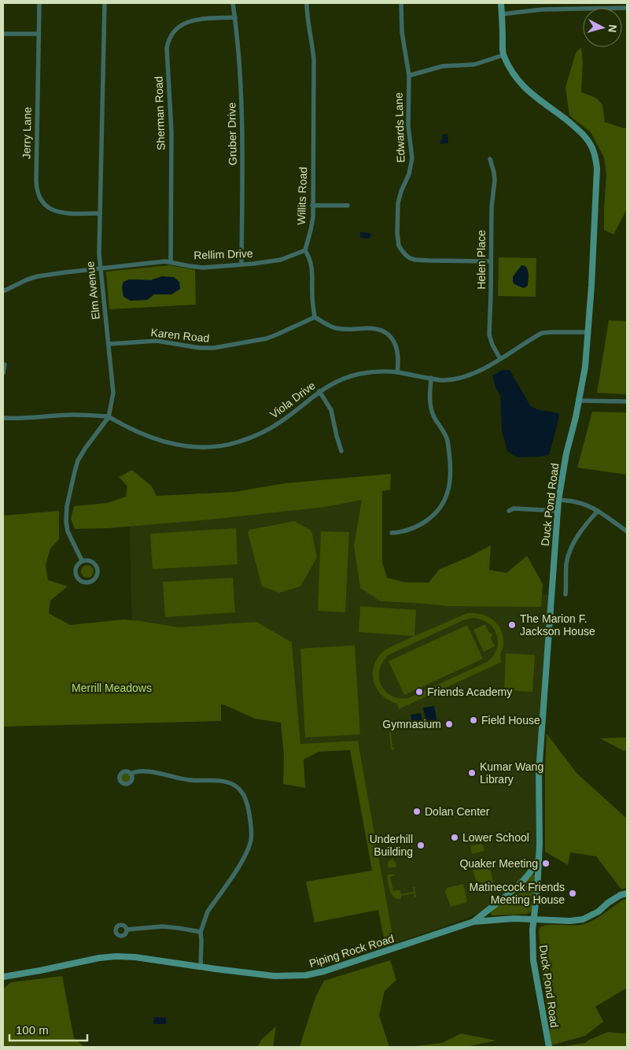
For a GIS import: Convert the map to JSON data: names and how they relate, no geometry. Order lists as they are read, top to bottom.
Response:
{
  "streets": {
    "street": [
      "Sherman Road",
      "Edwards Lane",
      "Jerry Lane",
      "Gruber Drive",
      "Willits Road",
      "Rellim Drive",
      "Helen Place",
      "Elm Avenue",
      "Karen Road",
      "Viola Drive",
      "Duck Pond Road",
      "Piping Rock Road"
    ]
  },
  "crossings": [
    ["Sherman Road", "Gruber Drive"],
    ["Sherman Road", "Rellim Drive"],
    ["Edwards Lane", "Helen Place"],
    ["Jerry Lane", "Elm Avenue"],
    ["Gruber Drive", "Rellim Drive"],
    ["Willits Road", "Rellim Drive"],
    ["Rellim Drive", "Elm Avenue"],
    ["Helen Place", "Viola Drive"],
    ["Elm Avenue", "Karen Road"],
    ["Elm Avenue", "Viola Drive"],
    ["Viola Drive", "Duck Pond Road"],
    ["Duck Pond Road", "Piping Rock Road"]
  ],
  "parks": ["Merrill Meadows"],
  "places": [
    "The Marion F. Jackson House",
    "Friends Academy",
    "Field House",
    "Gymnasium",
    "Kumar Wang Library",
    "Dolan Center",
    "Lower School",
    "Underhill Building",
    "Quaker Meeting",
    "Matinecock Friends Meeting House"
  ],
  "scale_bar": "100 m",
  "north": "right"
}
